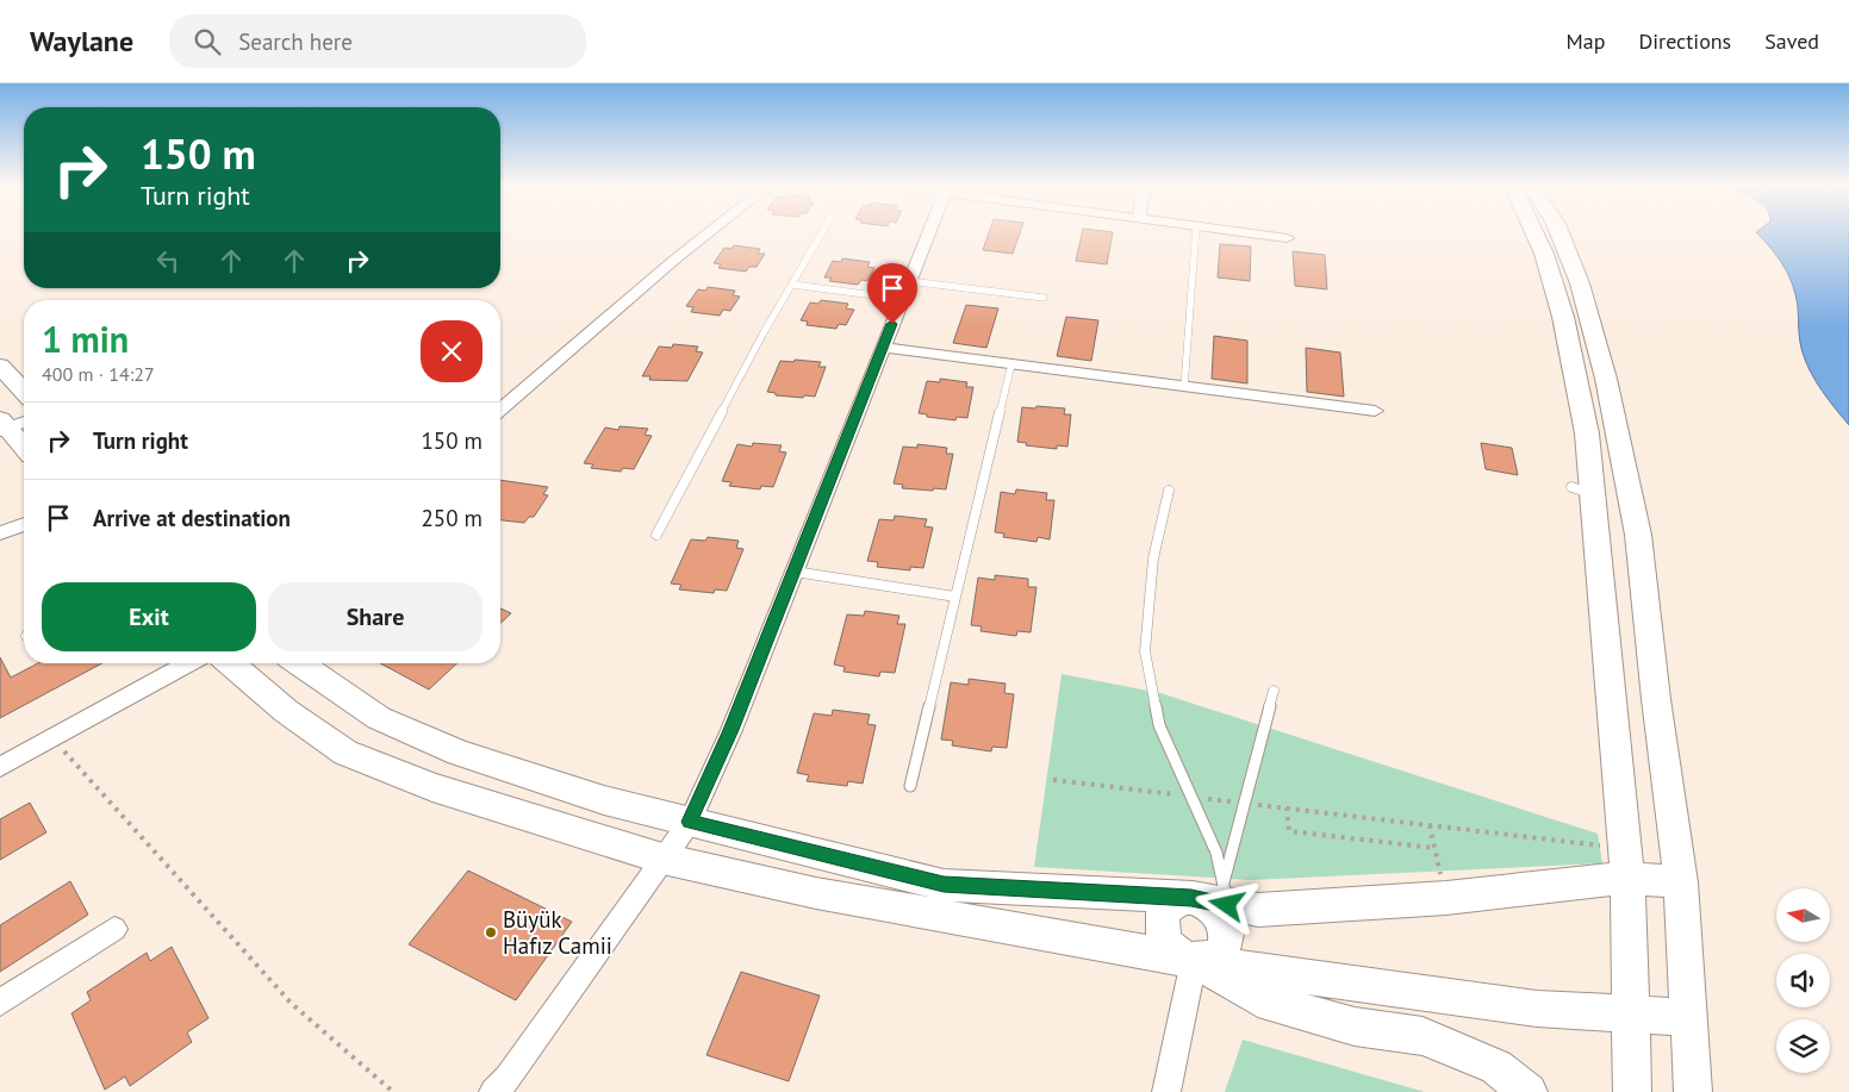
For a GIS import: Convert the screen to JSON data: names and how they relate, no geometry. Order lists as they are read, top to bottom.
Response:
{
  "places": ["Büyük Hafız Camii"],
  "north": "left",
  "page": {
    "header": "Waylane",
    "search": "Search here",
    "nav": ["Map", "Directions", "Saved"],
    "turn": ["150 m", "Turn right"],
    "heading": ["1 min", "400 m · 14:27"],
    "list": [
      {
        "name": "Turn right",
        "value": "150 m"
      },
      {
        "name": "Arrive at destination",
        "value": "250 m"
      }
    ],
    "buttons": ["Exit", "Share"]
  }
}
